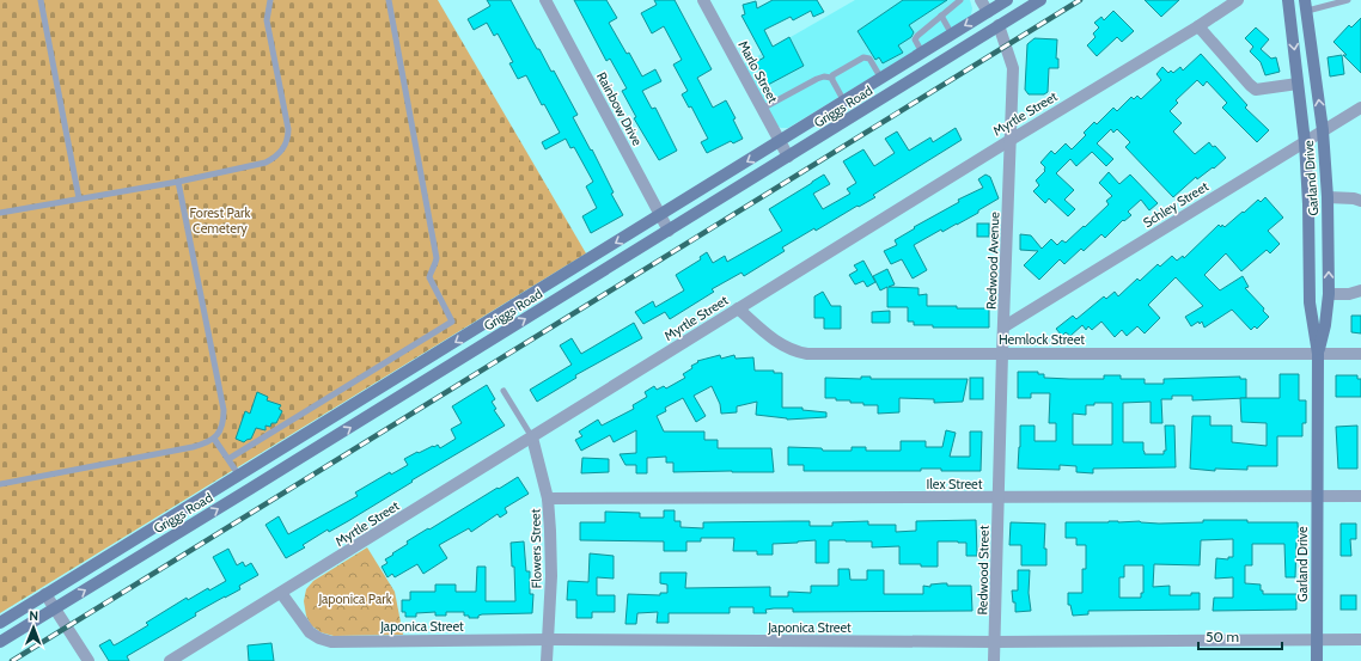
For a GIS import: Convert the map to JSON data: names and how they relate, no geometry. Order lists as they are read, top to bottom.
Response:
{
  "streets": {
    "main road": ["Griggs Road", "Garland Drive"],
    "street": [
      "Marlo Street",
      "Rainbow Drive",
      "Myrtle Street",
      "Schley Street",
      "Redwood Avenue",
      "Hemlock Street",
      "Ilex Street",
      "Flowers Street",
      "Redwood Street",
      "Japonica Street"
    ]
  },
  "crossings": [
    ["Marlo Street", "Griggs Road"],
    ["Griggs Road", "Rainbow Drive"],
    ["Griggs Road", "Redwood Avenue"],
    ["Myrtle Street", "Redwood Avenue"],
    ["Myrtle Street", "Hemlock Street"],
    ["Myrtle Street", "Flowers Street"],
    ["Myrtle Street", "Japonica Street"],
    ["Garland Drive", "Schley Street"],
    ["Garland Drive", "Hemlock Street"],
    ["Garland Drive", "Ilex Street"],
    ["Garland Drive", "Japonica Street"],
    ["Schley Street", "Redwood Avenue"],
    ["Redwood Avenue", "Hemlock Street"],
    ["Redwood Avenue", "Ilex Street"],
    ["Redwood Avenue", "Redwood Street"],
    ["Ilex Street", "Flowers Street"],
    ["Ilex Street", "Redwood Street"],
    ["Flowers Street", "Japonica Street"],
    ["Redwood Street", "Japonica Street"]
  ],
  "parks": ["Forest Park Cemetery", "Japonica Park"],
  "scale_bar": "50 m",
  "north": "top"
}
